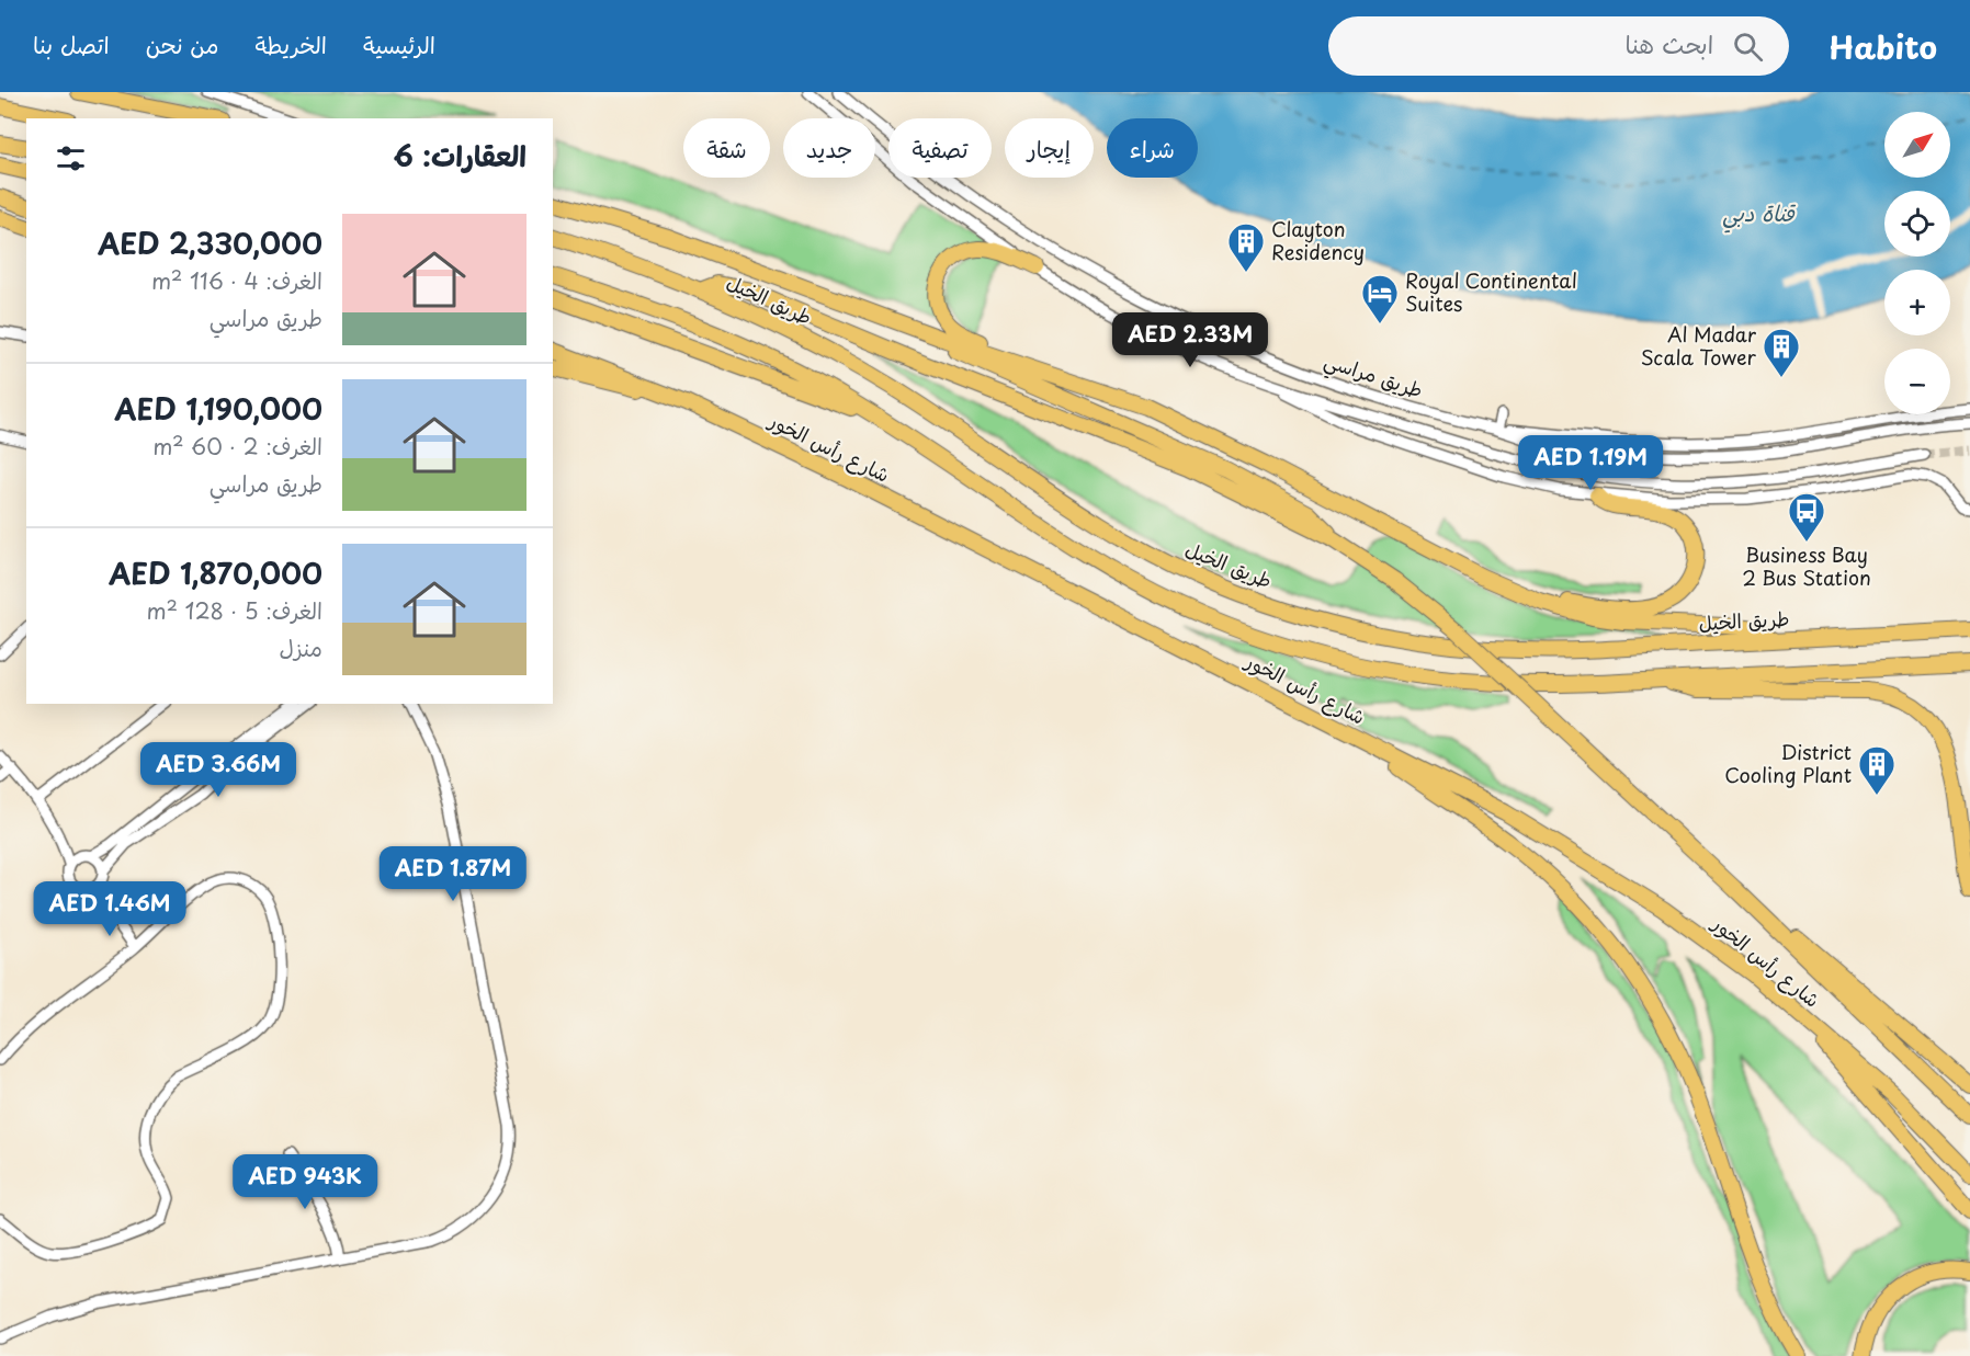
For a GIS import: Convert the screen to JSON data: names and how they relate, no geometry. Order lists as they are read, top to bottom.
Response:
{
  "streets": {
    "highway": ["طريق الخيل", "شارع رأس الخور"],
    "street": ["طريق مراسي"]
  },
  "crossings": [
    ["طريق الخيل", "شارع رأس الخور"]
  ],
  "water": ["قناة دبي"],
  "places": {
    "building": ["Clayton Residency", "Al Madar Scala Tower", "District Cooling Plant"],
    "hotel": ["Royal Continental Suites"],
    "bus stop": ["Business Bay 2 Bus Station"]
  },
  "north": "top right",
  "page": {
    "header": "Habito",
    "search": "ابحث هنا",
    "nav": [
      "الرئيسية",
      "الخريطة",
      "من نحن",
      "اتصل بنا"
    ],
    "map_buttons": ["+", "−"],
    "chip": [
      "شراء",
      "إيجار",
      "تصفية",
      "جديد",
      "شقة"
    ],
    "heading": "العقارات: 6",
    "list": [
      {
        "name": "AED 2,330,000",
        "note": "الغرف: 4 · 116 m² · طريق مراسي"
      },
      {
        "name": "AED 1,190,000",
        "note": "الغرف: 2 · 60 m² · طريق مراسي"
      },
      {
        "name": "AED 1,870,000",
        "note": "الغرف: 5 · 128 m² · منزل"
      }
    ],
    "price": [
      "AED 2.33M",
      "AED 1.19M",
      "AED 3.66M",
      "AED 1.87M",
      "AED 1.46M",
      "AED 943K"
    ]
  }
}
